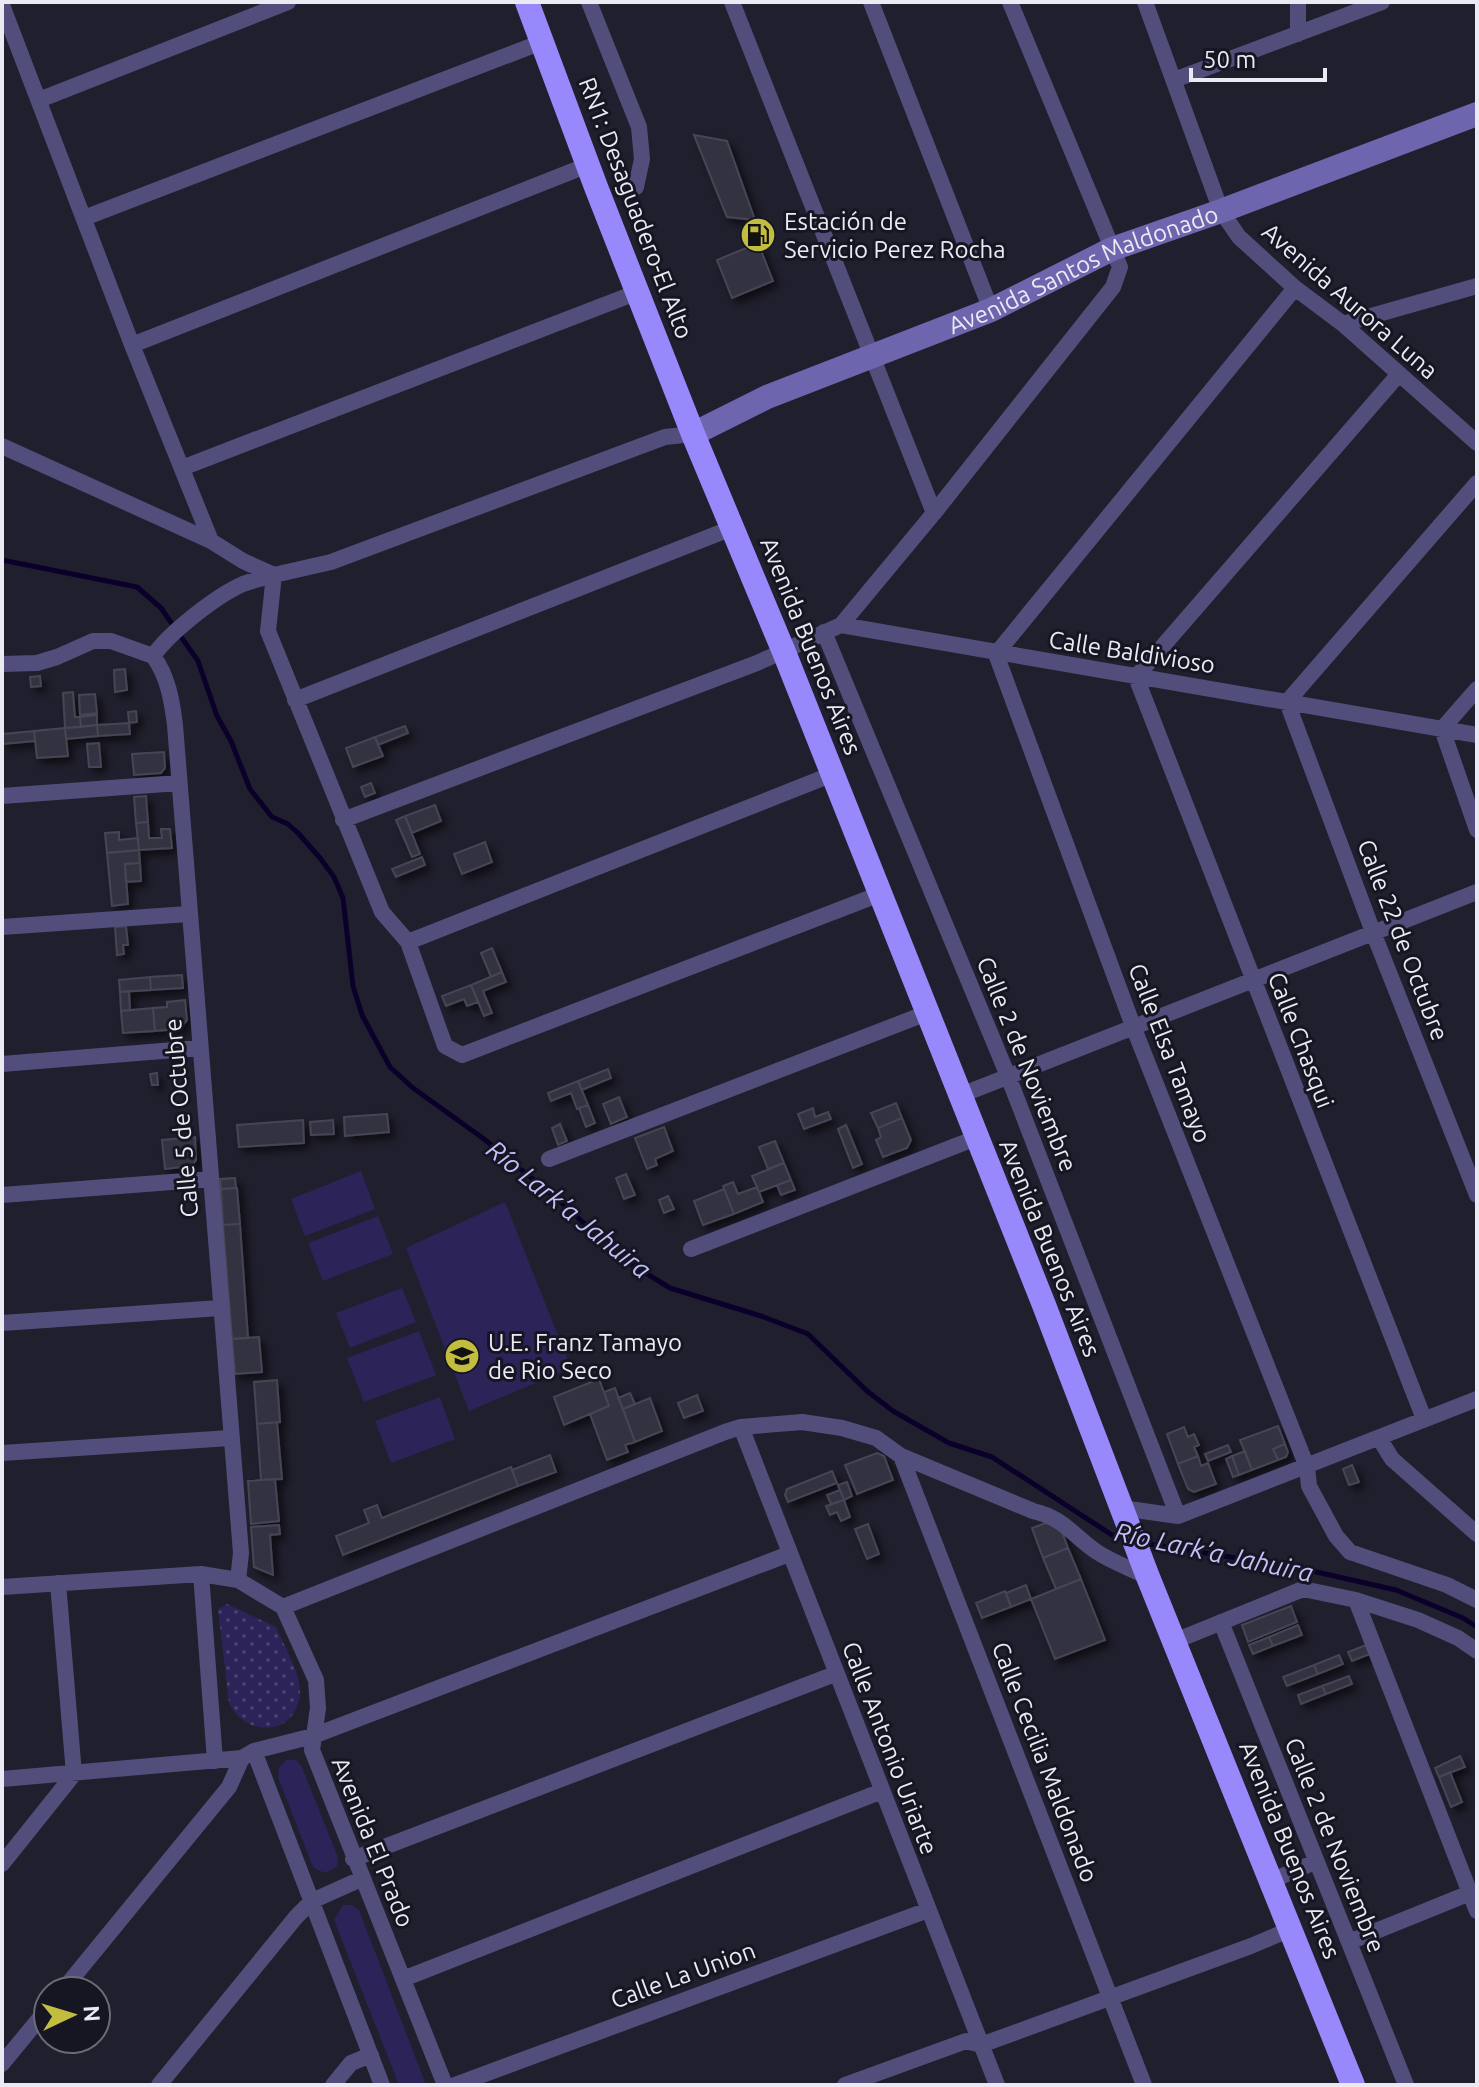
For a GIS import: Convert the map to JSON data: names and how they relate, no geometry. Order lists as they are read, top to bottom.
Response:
{
  "streets": {
    "highway": ["RN1: Desaguadero-El Alto", "Avenida Buenos Aires"],
    "street": [
      "Avenida Santos Maldonado",
      "Avenida Aurora Luna",
      "Calle Baldivioso",
      "Calle 22 de Octubre",
      "Calle Chasqui",
      "Calle Elsa Tamayo",
      "Calle 2 de Noviembre",
      "Calle 5 de Octubre",
      "Calle Antonio Uriarte",
      "Calle Cecilia Maldonado",
      "Avenida El Prado",
      "Calle La Union"
    ]
  },
  "crossings": [
    ["RN1: Desaguadero-El Alto", "Avenida Santos Maldonado"],
    ["RN1: Desaguadero-El Alto", "Avenida Buenos Aires"],
    ["Avenida Santos Maldonado", "Avenida Aurora Luna"],
    ["Avenida Santos Maldonado", "Avenida Buenos Aires"],
    ["Calle Baldivioso", "Calle 22 de Octubre"],
    ["Calle Baldivioso", "Calle Chasqui"],
    ["Calle Baldivioso", "Calle Elsa Tamayo"],
    ["Calle Antonio Uriarte", "Calle La Union"]
  ],
  "water": ["Río Lark’a Jahuira"],
  "places": {
    "fuel station": ["Estación de Servicio Perez Rocha"],
    "school or university": ["U.E. Franz Tamayo de Rio Seco"]
  },
  "scale_bar": "50 m",
  "north": "right"
}
